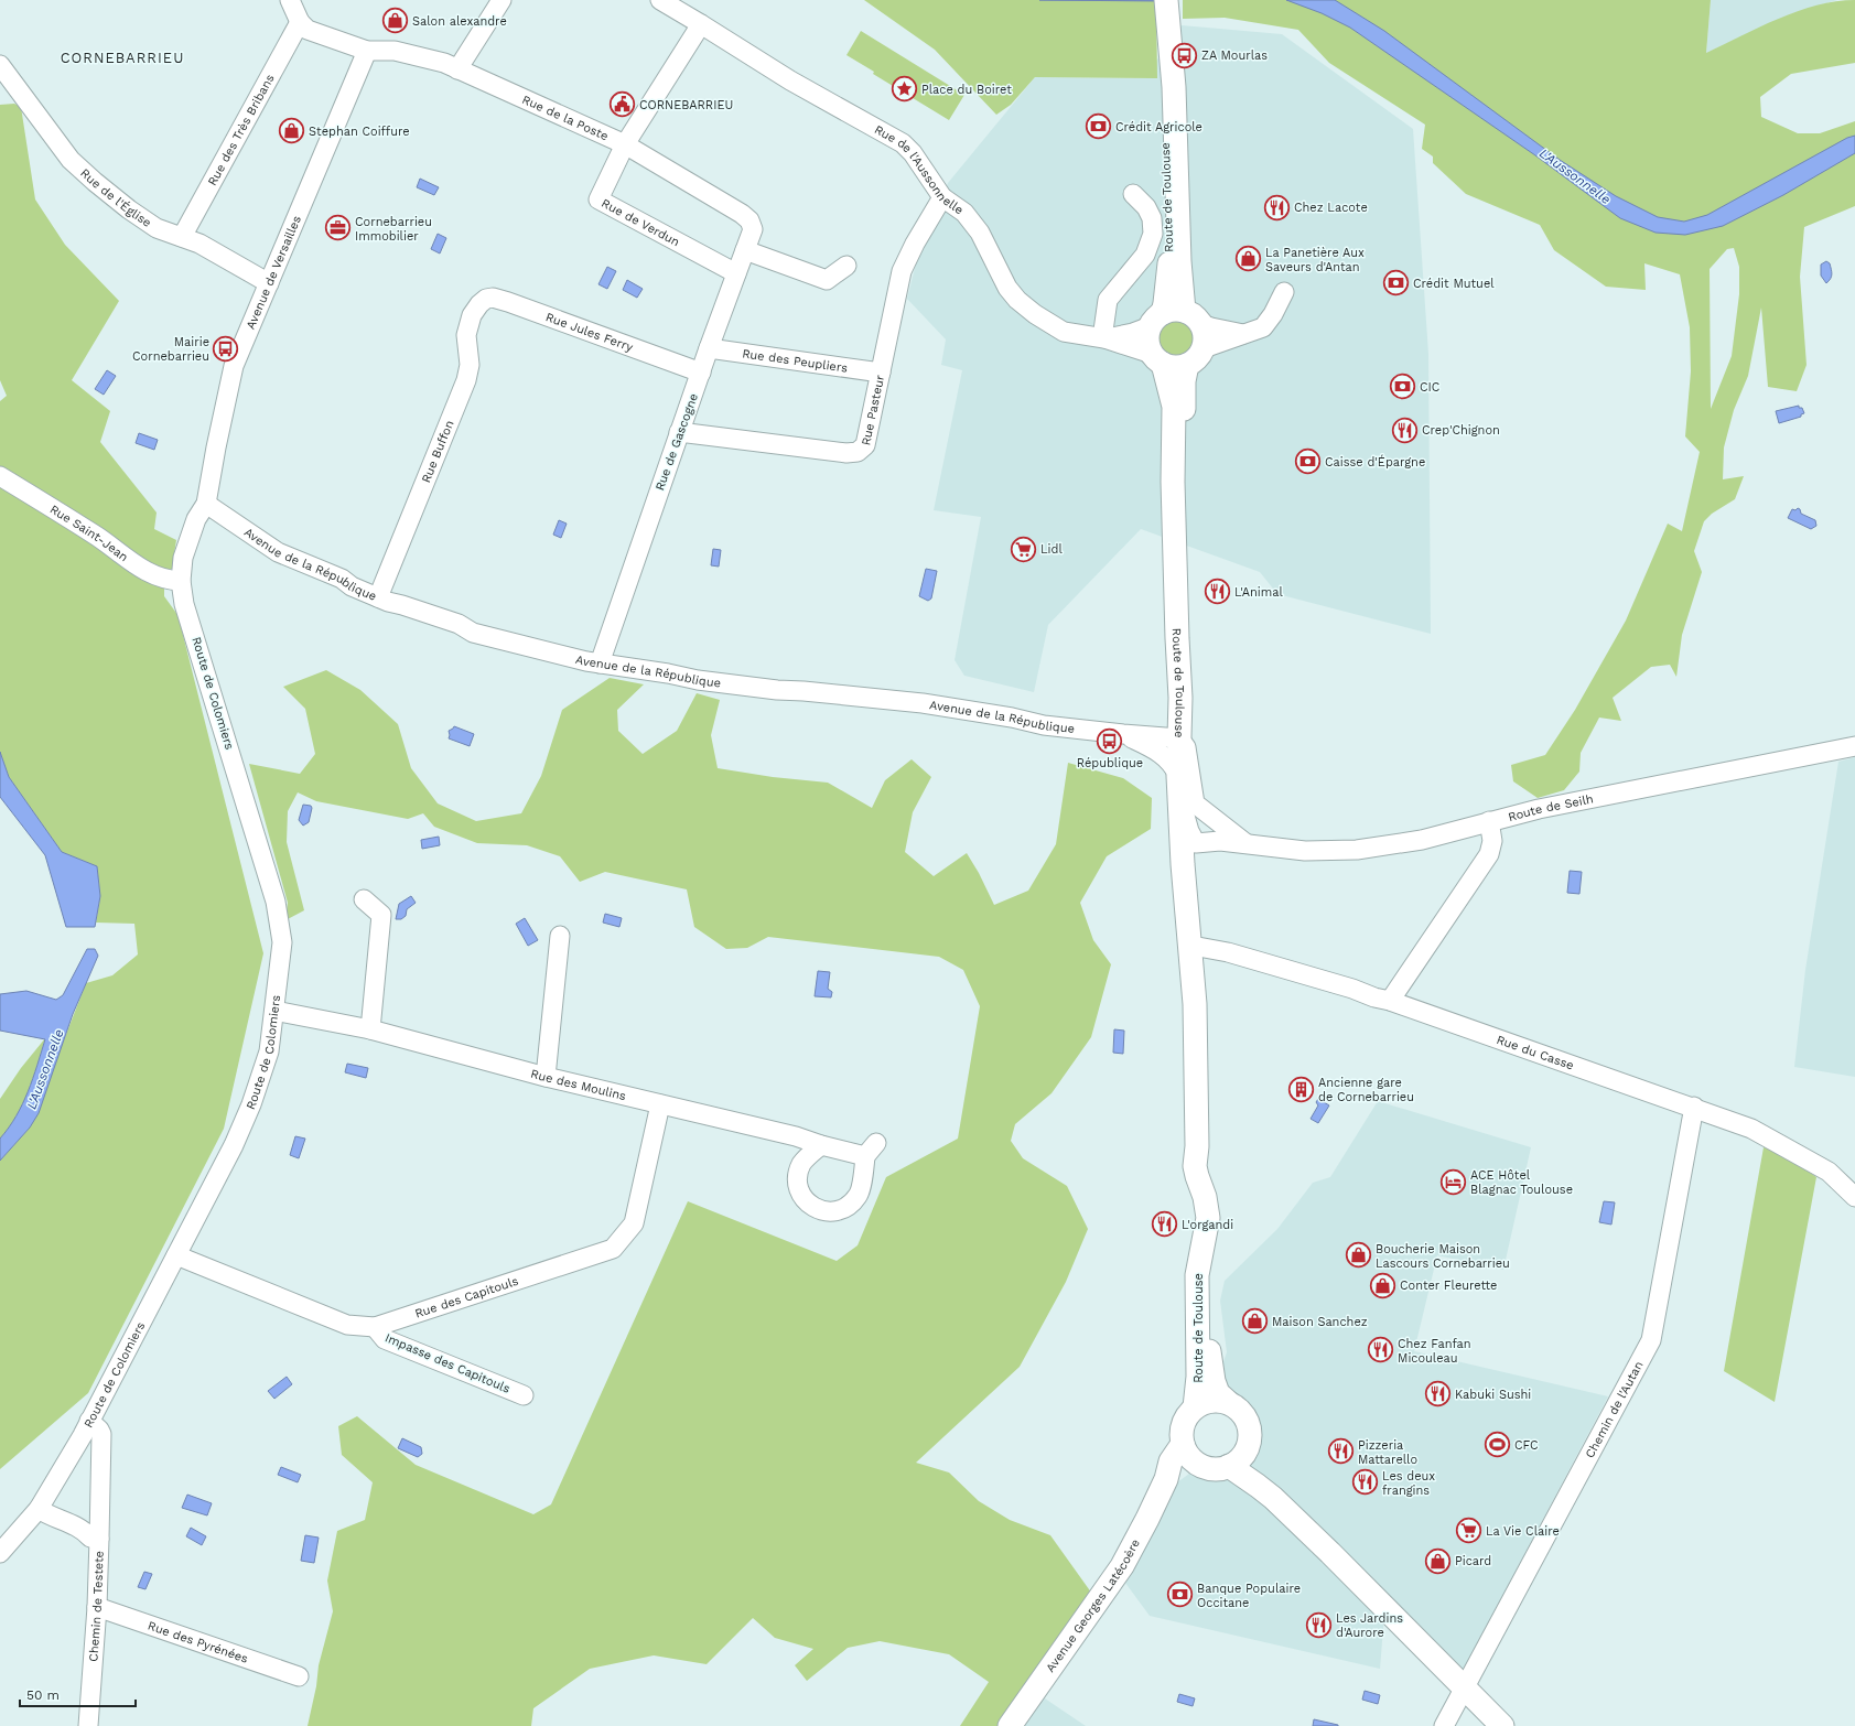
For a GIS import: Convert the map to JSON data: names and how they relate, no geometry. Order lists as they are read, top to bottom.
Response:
{
  "streets": {
    "main road": ["Route de Toulouse", "Avenue Georges Latécoère"],
    "street": [
      "Rue de la Poste",
      "Rue des Très Bribans",
      "Rue de l'Aussonnelle",
      "Rue de l'Église",
      "Rue de Verdun",
      "Avenue de Versailles",
      "Rue Jules Ferry",
      "Rue des Peupliers",
      "Rue Pasteur",
      "Rue de Gascogne",
      "Rue Buffon",
      "Rue Saint-Jean",
      "Avenue de la République",
      "Route de Colomiers",
      "Route de Seilh",
      "Rue du Casse",
      "Rue des Moulins",
      "Rue des Capitouls",
      "Impasse des Capitouls",
      "Chemin de l'Autan",
      "Chemin de Testete",
      "Rue des Pyrénées"
    ]
  },
  "crossings": [
    ["Rue de la Poste", "Rue des Très Bribans"],
    ["Rue de la Poste", "Rue de Verdun"],
    ["Rue de la Poste", "Avenue de Versailles"],
    ["Rue de la Poste", "Rue de Gascogne"],
    ["Rue des Très Bribans", "Rue de l'Église"],
    ["Rue de l'Aussonnelle", "Route de Toulouse"],
    ["Rue de l'Aussonnelle", "Rue Pasteur"],
    ["Rue de l'Église", "Avenue de Versailles"],
    ["Route de Toulouse", "Avenue de la République"],
    ["Route de Toulouse", "Route de Seilh"],
    ["Route de Toulouse", "Rue du Casse"],
    ["Route de Toulouse", "Avenue Georges Latécoère"],
    ["Rue de Verdun", "Rue de Gascogne"],
    ["Avenue de Versailles", "Avenue de la République"],
    ["Avenue de Versailles", "Route de Colomiers"],
    ["Rue Jules Ferry", "Rue de Gascogne"],
    ["Rue Jules Ferry", "Rue Buffon"],
    ["Rue des Peupliers", "Rue Pasteur"],
    ["Rue des Peupliers", "Rue de Gascogne"],
    ["Rue Pasteur", "Rue de Gascogne"],
    ["Rue de Gascogne", "Avenue de la République"],
    ["Rue Buffon", "Avenue de la République"],
    ["Rue Saint-Jean", "Route de Colomiers"],
    ["Avenue de la République", "Route de Colomiers"],
    ["Route de Colomiers", "Rue des Moulins"],
    ["Route de Colomiers", "Rue des Capitouls"],
    ["Route de Colomiers", "Chemin de Testete"],
    ["Rue du Casse", "Chemin de l'Autan"],
    ["Rue des Moulins", "Rue des Capitouls"],
    ["Rue des Capitouls", "Impasse des Capitouls"],
    ["Chemin de Testete", "Rue des Pyrénées"]
  ],
  "districts": ["CORNEBARRIEU"],
  "water": ["L'Aussonnelle"],
  "places": {
    "shop": [
      "Salon alexandre",
      "Stephan Coiffure",
      "La Panetière Aux Saveurs d'Antan",
      "Boucherie Maison Lascours Cornebarrieu",
      "Conter Fleurette",
      "Maison Sanchez",
      "Picard"
    ],
    "bus stop": ["ZA Mourlas", "Mairie Cornebarrieu", "République"],
    "place": ["Place du Boiret"],
    "public building": ["CORNEBARRIEU"],
    "bank": [
      "Crédit Agricole",
      "Crédit Mutuel",
      "CIC",
      "Caisse d'Épargne",
      "Banque Populaire Occitane"
    ],
    "restaurant": [
      "Chez Lacote",
      "Crep'Chignon",
      "L'Animal",
      "L'organdi",
      "Chez Fanfan Micouleau",
      "Kabuki Sushi",
      "Pizzeria Mattarello",
      "Les deux frangins",
      "Les Jardins d'Aurore"
    ],
    "office": ["Cornebarrieu Immobilier"],
    "supermarket": ["Lidl", "La Vie Claire"],
    "building": ["Ancienne gare de Cornebarrieu"],
    "hotel": ["ACE Hôtel Blagnac Toulouse"],
    "sports": ["CFC"]
  },
  "scale_bar": "50 m"
}
